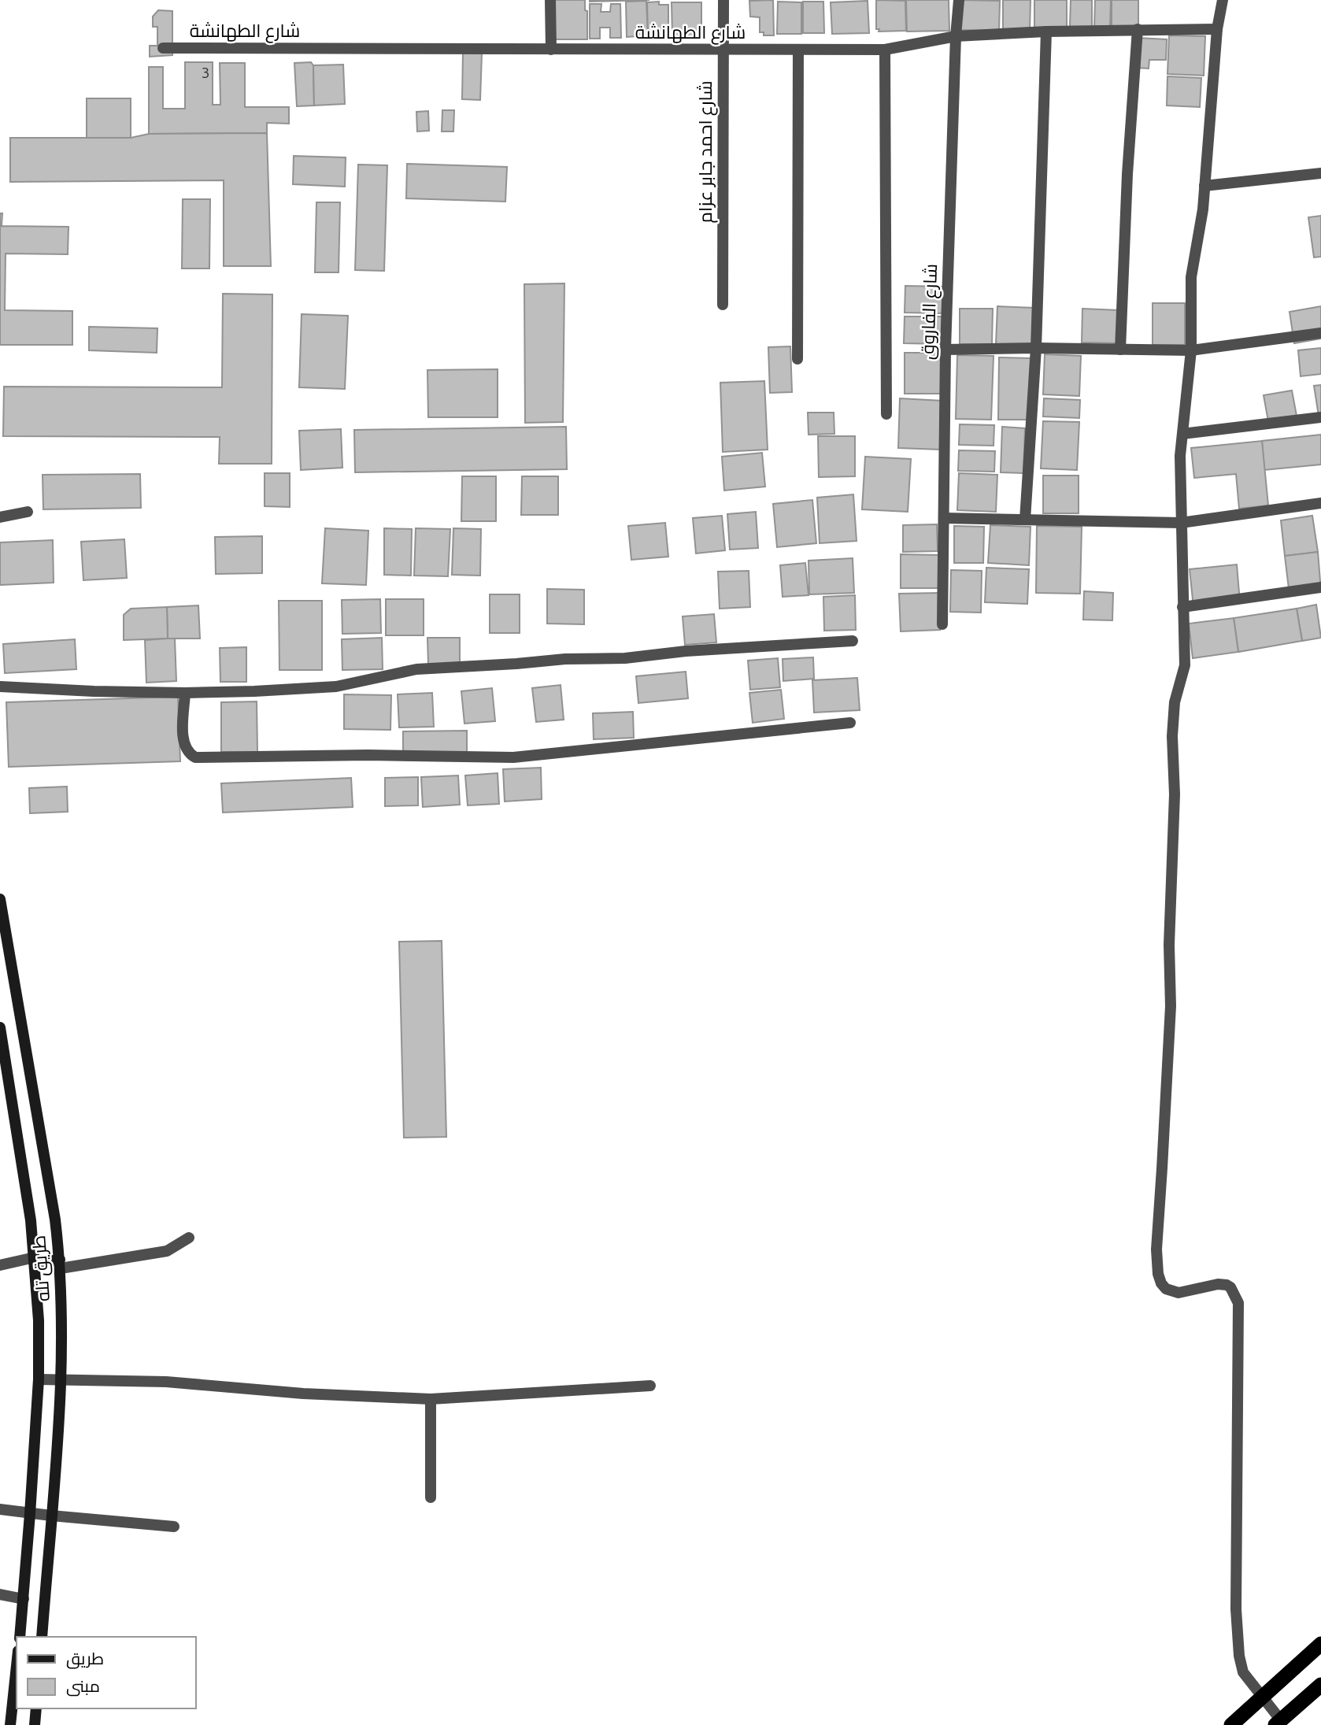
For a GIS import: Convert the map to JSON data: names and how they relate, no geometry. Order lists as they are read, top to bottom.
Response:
{
  "streets": {
    "main road": ["طريق تله"],
    "street": ["شارع الطهانشة", "شارع احمد جابر عزام", "شارع الفاروق"]
  },
  "crossings": [
    ["شارع الطهانشة", "شارع احمد جابر عزام"],
    ["شارع الطهانشة", "شارع الفاروق"]
  ],
  "house_numbers": ["3"],
  "legend": ["طريق", "مبنى"]
}
